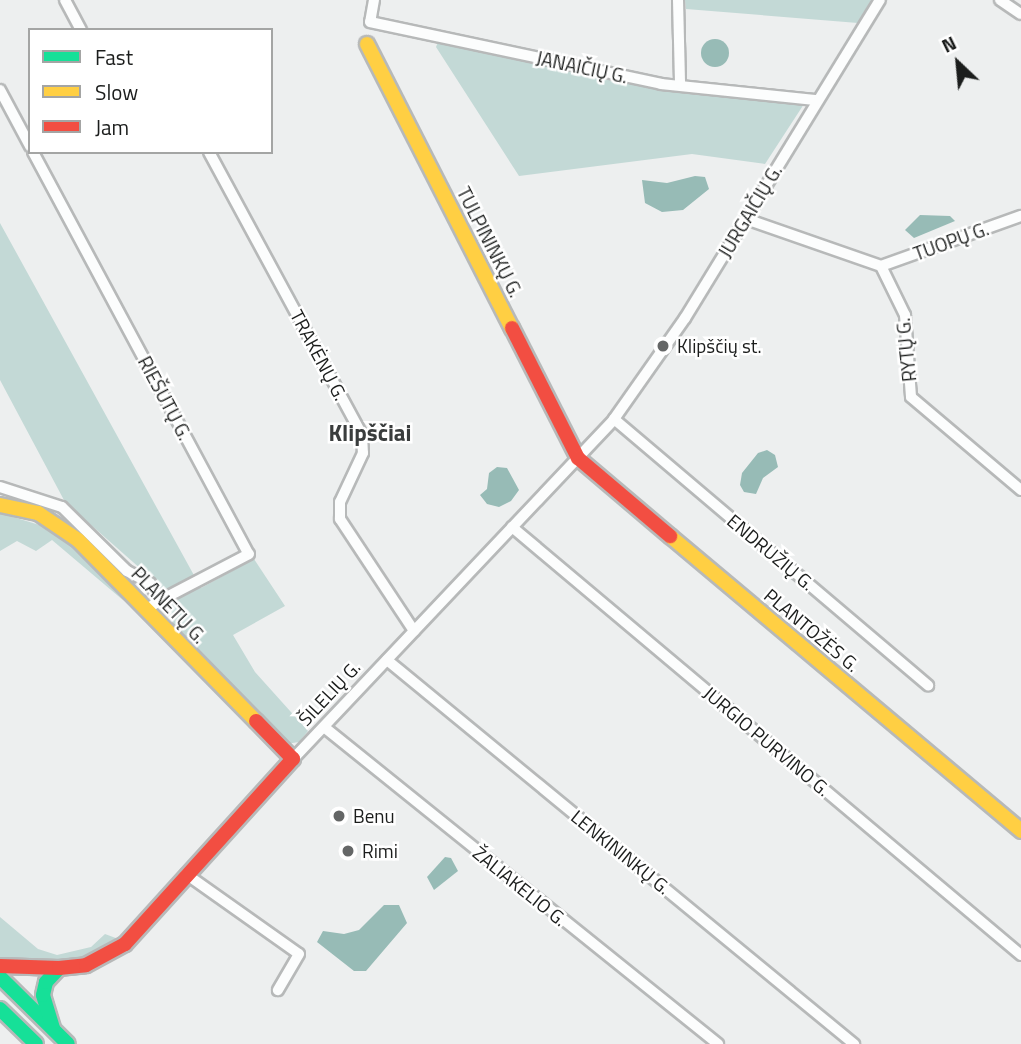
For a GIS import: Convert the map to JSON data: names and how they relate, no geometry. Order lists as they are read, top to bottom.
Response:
{
  "streets": {
    "main road": [
      "TULPININKŲ G.",
      "PLANETŲ G.",
      "PLANTOŽĖS G.",
      "ŠILELIŲ G."
    ],
    "street": [
      "JANAIČIŲ G.",
      "JURGAIČIŲ G.",
      "TUOPŲ G.",
      "RYTŲ G.",
      "TRAKĖNŲ G.",
      "RIEŠUTŲ G.",
      "ENDRUŽIŲ G.",
      "JURGIO PURVINO G.",
      "LENKININKŲ G.",
      "ŽALIAKELIO G."
    ]
  },
  "crossings": [
    ["JANAIČIŲ G.", "JURGAIČIŲ G."],
    ["JURGAIČIŲ G.", "ENDRUŽIŲ G."],
    ["JURGAIČIŲ G.", "ŠILELIŲ G."],
    ["TUOPŲ G.", "RYTŲ G."],
    ["TULPININKŲ G.", "PLANTOŽĖS G."],
    ["TULPININKŲ G.", "ŠILELIŲ G."],
    ["TRAKĖNŲ G.", "ŠILELIŲ G."],
    ["RIEŠUTŲ G.", "PLANETŲ G."],
    ["ENDRUŽIŲ G.", "ŠILELIŲ G."],
    ["PLANETŲ G.", "ŠILELIŲ G."],
    ["PLANTOŽĖS G.", "ŠILELIŲ G."],
    ["ŠILELIŲ G.", "JURGIO PURVINO G."],
    ["ŠILELIŲ G.", "LENKININKŲ G."],
    ["ŠILELIŲ G.", "ŽALIAKELIO G."]
  ],
  "districts": ["Klipščiai"],
  "places": ["Klipščių st.", "Benu", "Rimi"],
  "legend": ["Fast", "Slow", "Jam"],
  "north": "top left"
}
